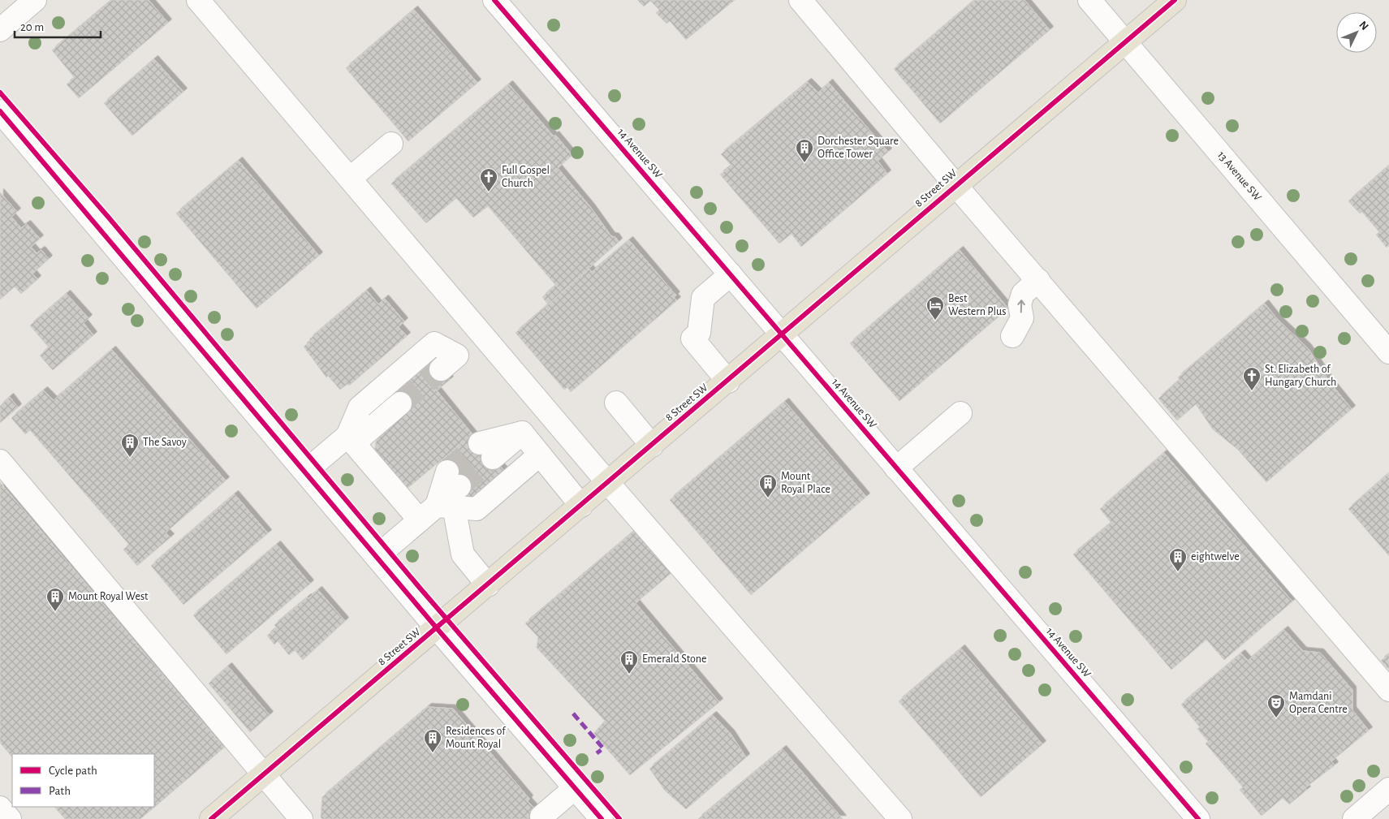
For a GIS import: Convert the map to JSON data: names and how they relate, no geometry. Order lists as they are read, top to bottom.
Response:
{
  "streets": {
    "main road": ["8 Street SW"],
    "street": ["14 Avenue SW", "13 Avenue SW"]
  },
  "crossings": [
    ["14 Avenue SW", "8 Street SW"],
    ["13 Avenue SW", "8 Street SW"]
  ],
  "places": {
    "building": [
      "Dorchester Square Office Tower",
      "The Savoy",
      "Mount Royal Place",
      "eightwelve",
      "Mount Royal West",
      "Emerald Stone",
      "Residences of Mount Royal"
    ],
    "church": ["Full Gospel Church", "St. Elizabeth of Hungary Church"],
    "hotel": ["Best Western Plus"],
    "theatre": ["Mamdani Opera Centre"]
  },
  "legend": ["Cycle path", "Path"],
  "scale_bar": "20 m",
  "north": "top right"
}
